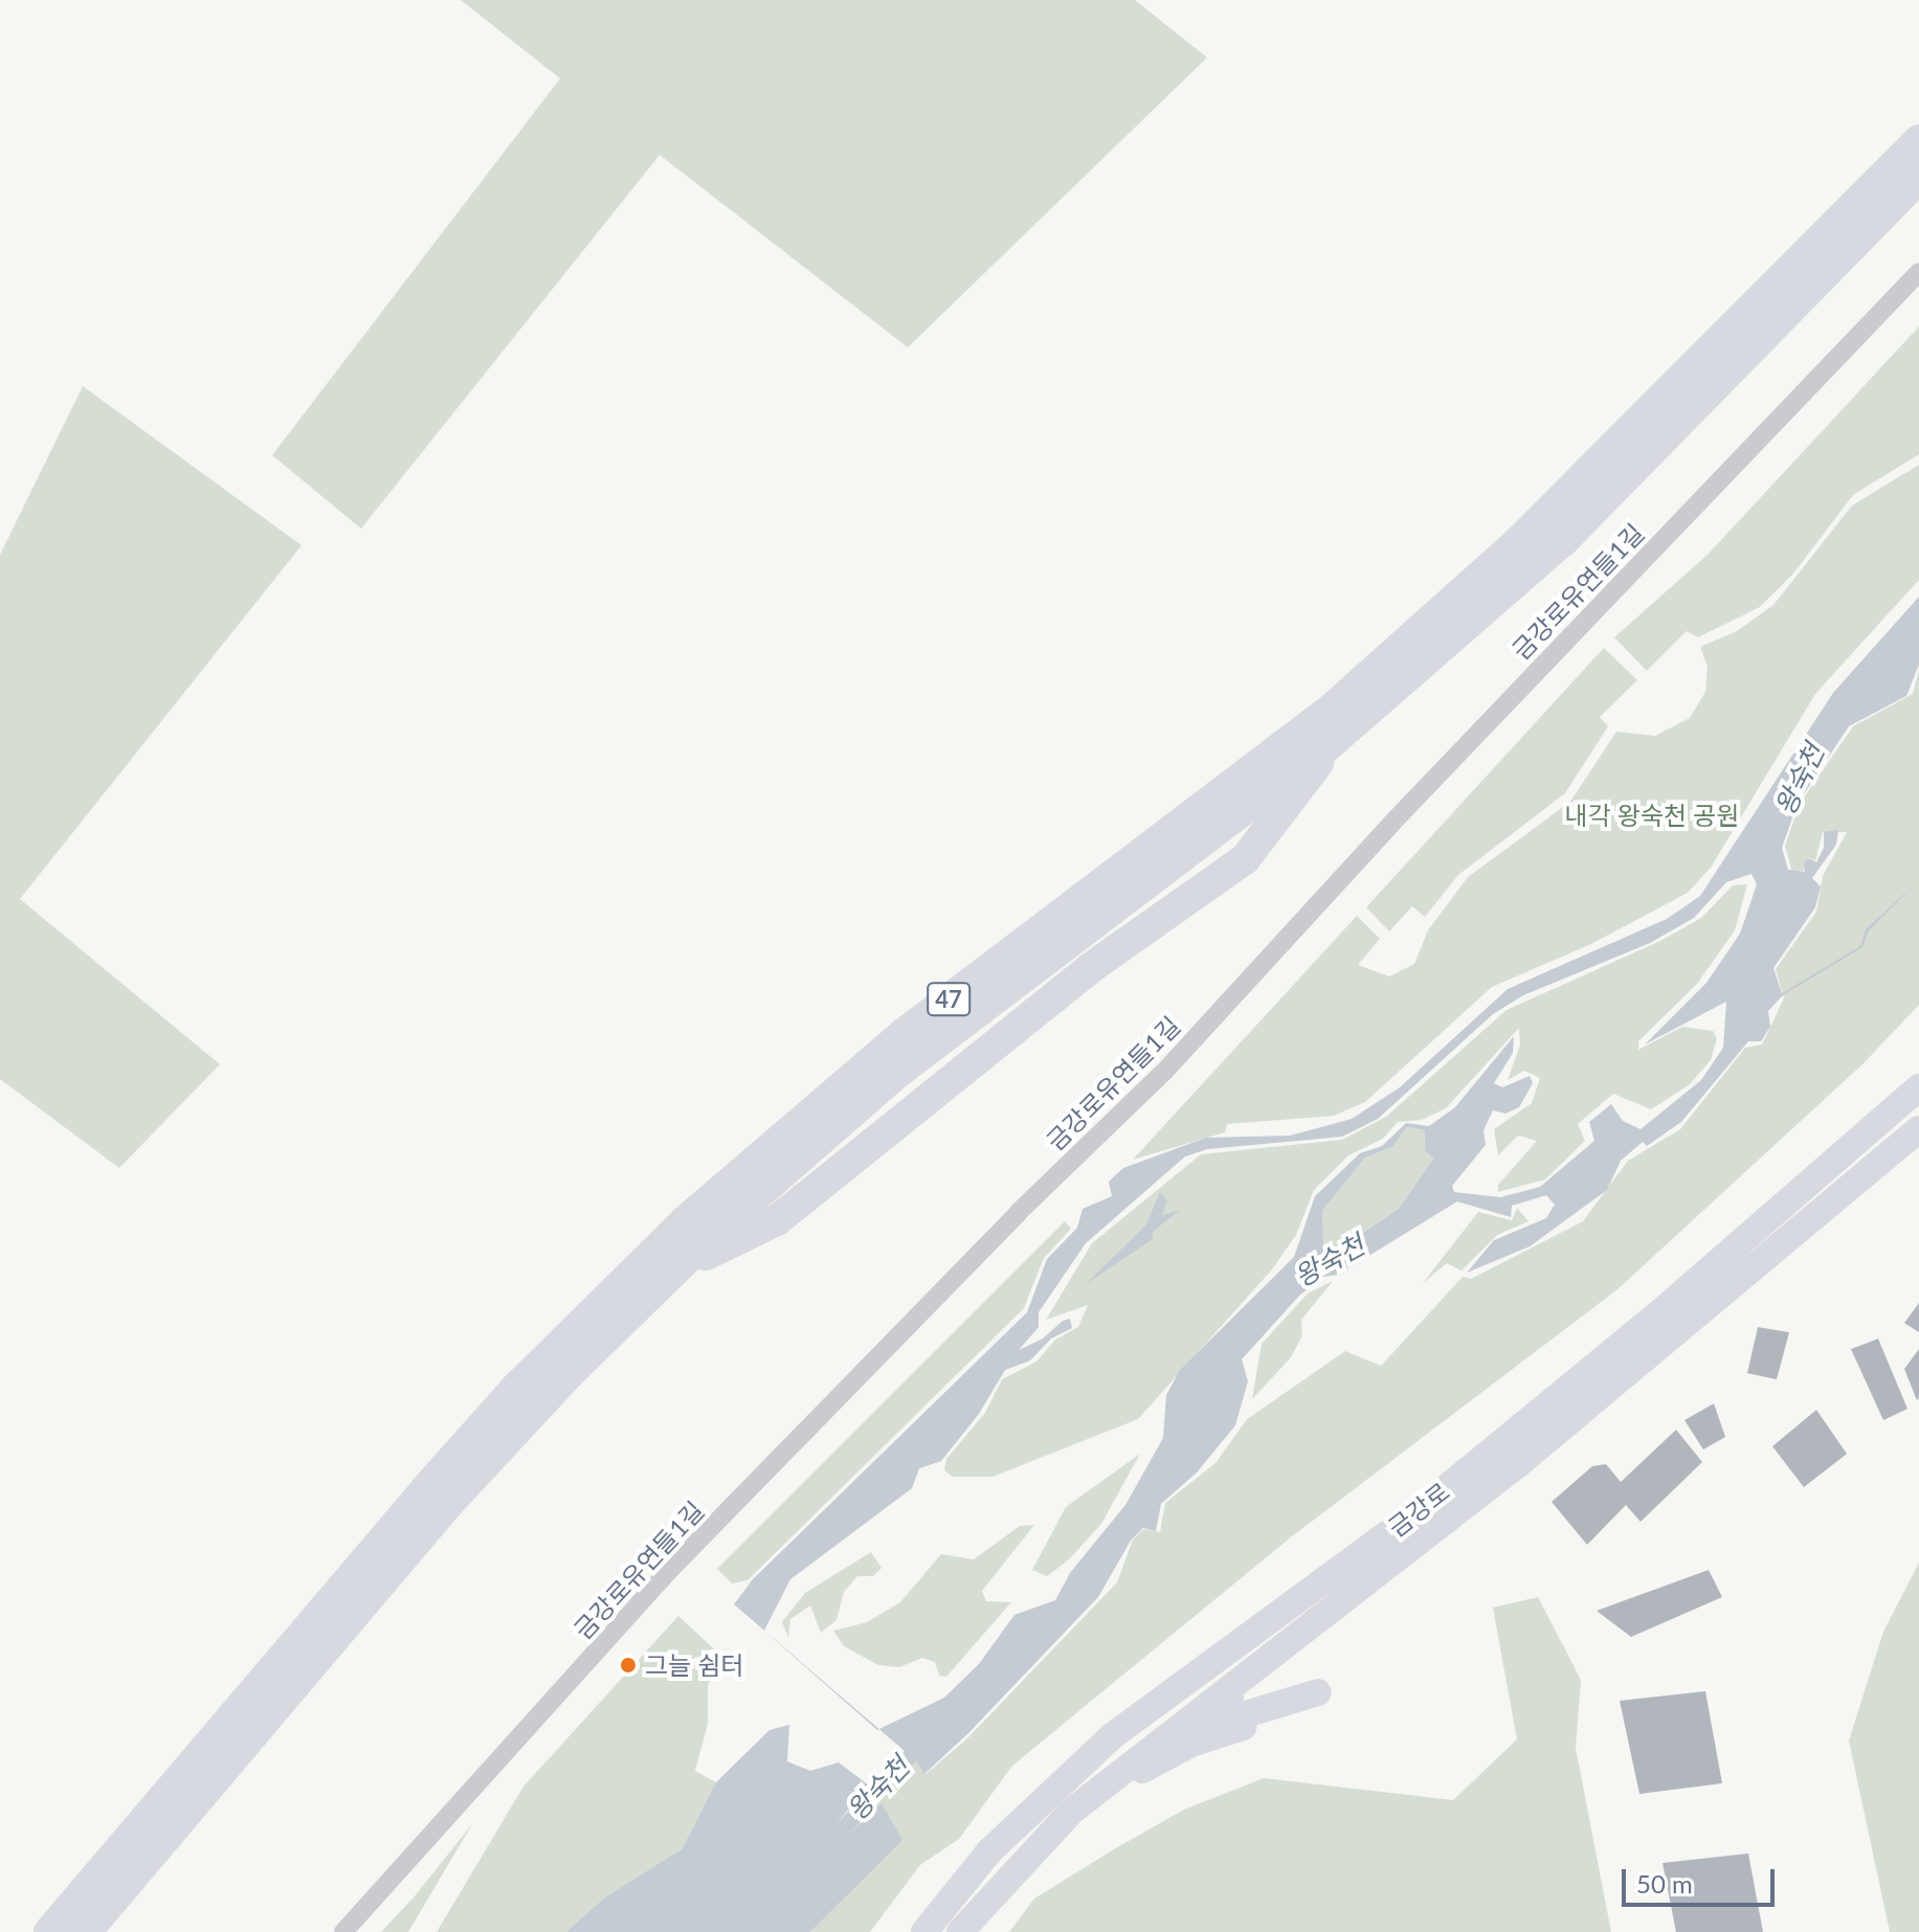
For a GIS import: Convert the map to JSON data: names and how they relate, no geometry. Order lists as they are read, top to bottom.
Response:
{
  "streets": {
    "highway": ["47"],
    "main road": ["금강로"],
    "street": ["금강로유연들1길"]
  },
  "water": ["왕숙천"],
  "parks": ["내각 왕숙천 공원"],
  "places": ["그늘 쉼터"],
  "scale_bar": "50 m"
}
